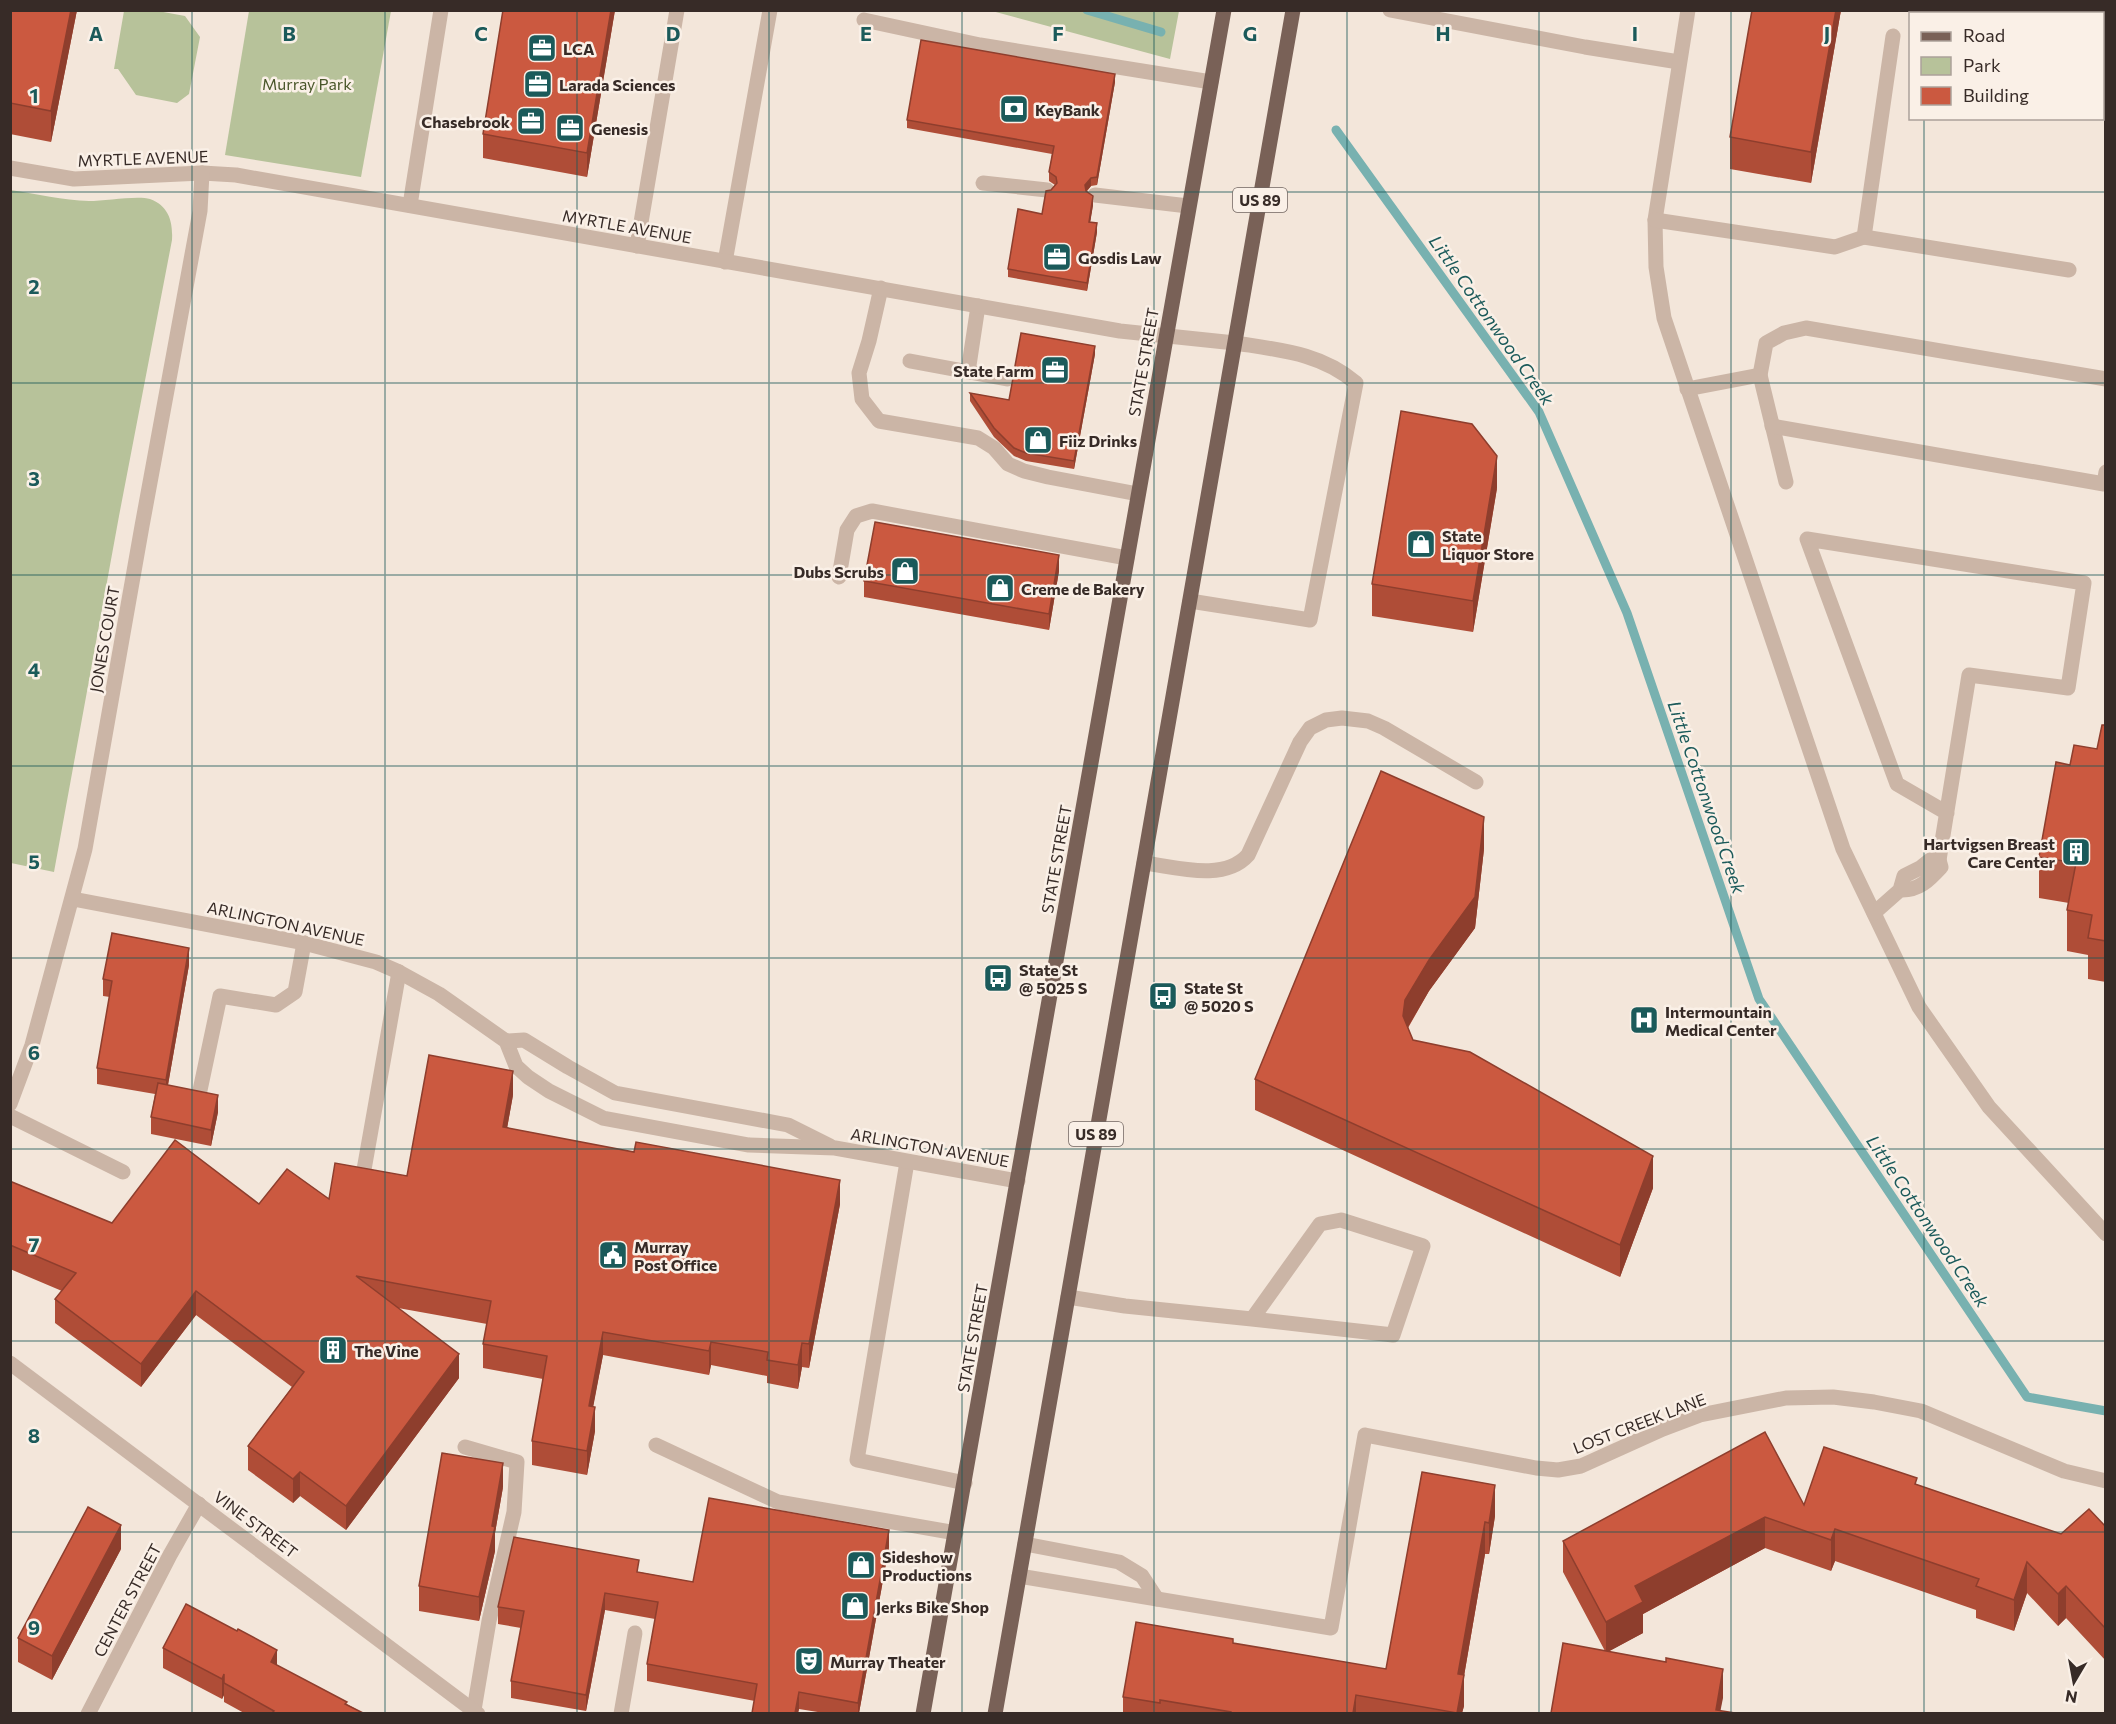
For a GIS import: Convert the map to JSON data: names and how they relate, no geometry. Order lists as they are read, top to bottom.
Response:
{
  "streets": {
    "main road": ["US 89", "STATE STREET"],
    "street": [
      "MYRTLE AVENUE",
      "JONES COURT",
      "ARLINGTON AVENUE",
      "LOST CREEK LANE",
      "VINE STREET",
      "CENTER STREET"
    ]
  },
  "crossings": [
    ["MYRTLE AVENUE", "US 89"],
    ["MYRTLE AVENUE", "STATE STREET"],
    ["MYRTLE AVENUE", "JONES COURT"],
    ["US 89", "LOST CREEK LANE"],
    ["STATE STREET", "ARLINGTON AVENUE"],
    ["JONES COURT", "ARLINGTON AVENUE"],
    ["VINE STREET", "CENTER STREET"]
  ],
  "water": ["Little Cottonwood Creek"],
  "parks": ["Murray Park"],
  "places": {
    "office": [
      "LCA",
      "Larada Sciences",
      "Chasebrook",
      "Genesis",
      "Gosdis Law",
      "State Farm"
    ],
    "bank": ["KeyBank"],
    "shop": [
      "Fiiz Drinks",
      "State Liquor Store",
      "Dubs Scrubs",
      "Creme de Bakery",
      "Sideshow Productions",
      "Jerks Bike Shop"
    ],
    "building": ["Hartvigsen Breast Care Center", "The Vine"],
    "bus stop": ["State St @ 5025 S", "State St @ 5020 S"],
    "hospital": ["Intermountain Medical Center"],
    "public building": ["Murray Post Office"],
    "theatre": ["Murray Theater"]
  },
  "legend": ["Road", "Park", "Building"],
  "north": "bottom",
  "grid": {
    "columns": [
      "A",
      "B",
      "C",
      "D",
      "E",
      "F",
      "G",
      "H",
      "I",
      "J"
    ],
    "rows": [
      "1",
      "2",
      "3",
      "4",
      "5",
      "6",
      "7",
      "8",
      "9"
    ]
  }
}
